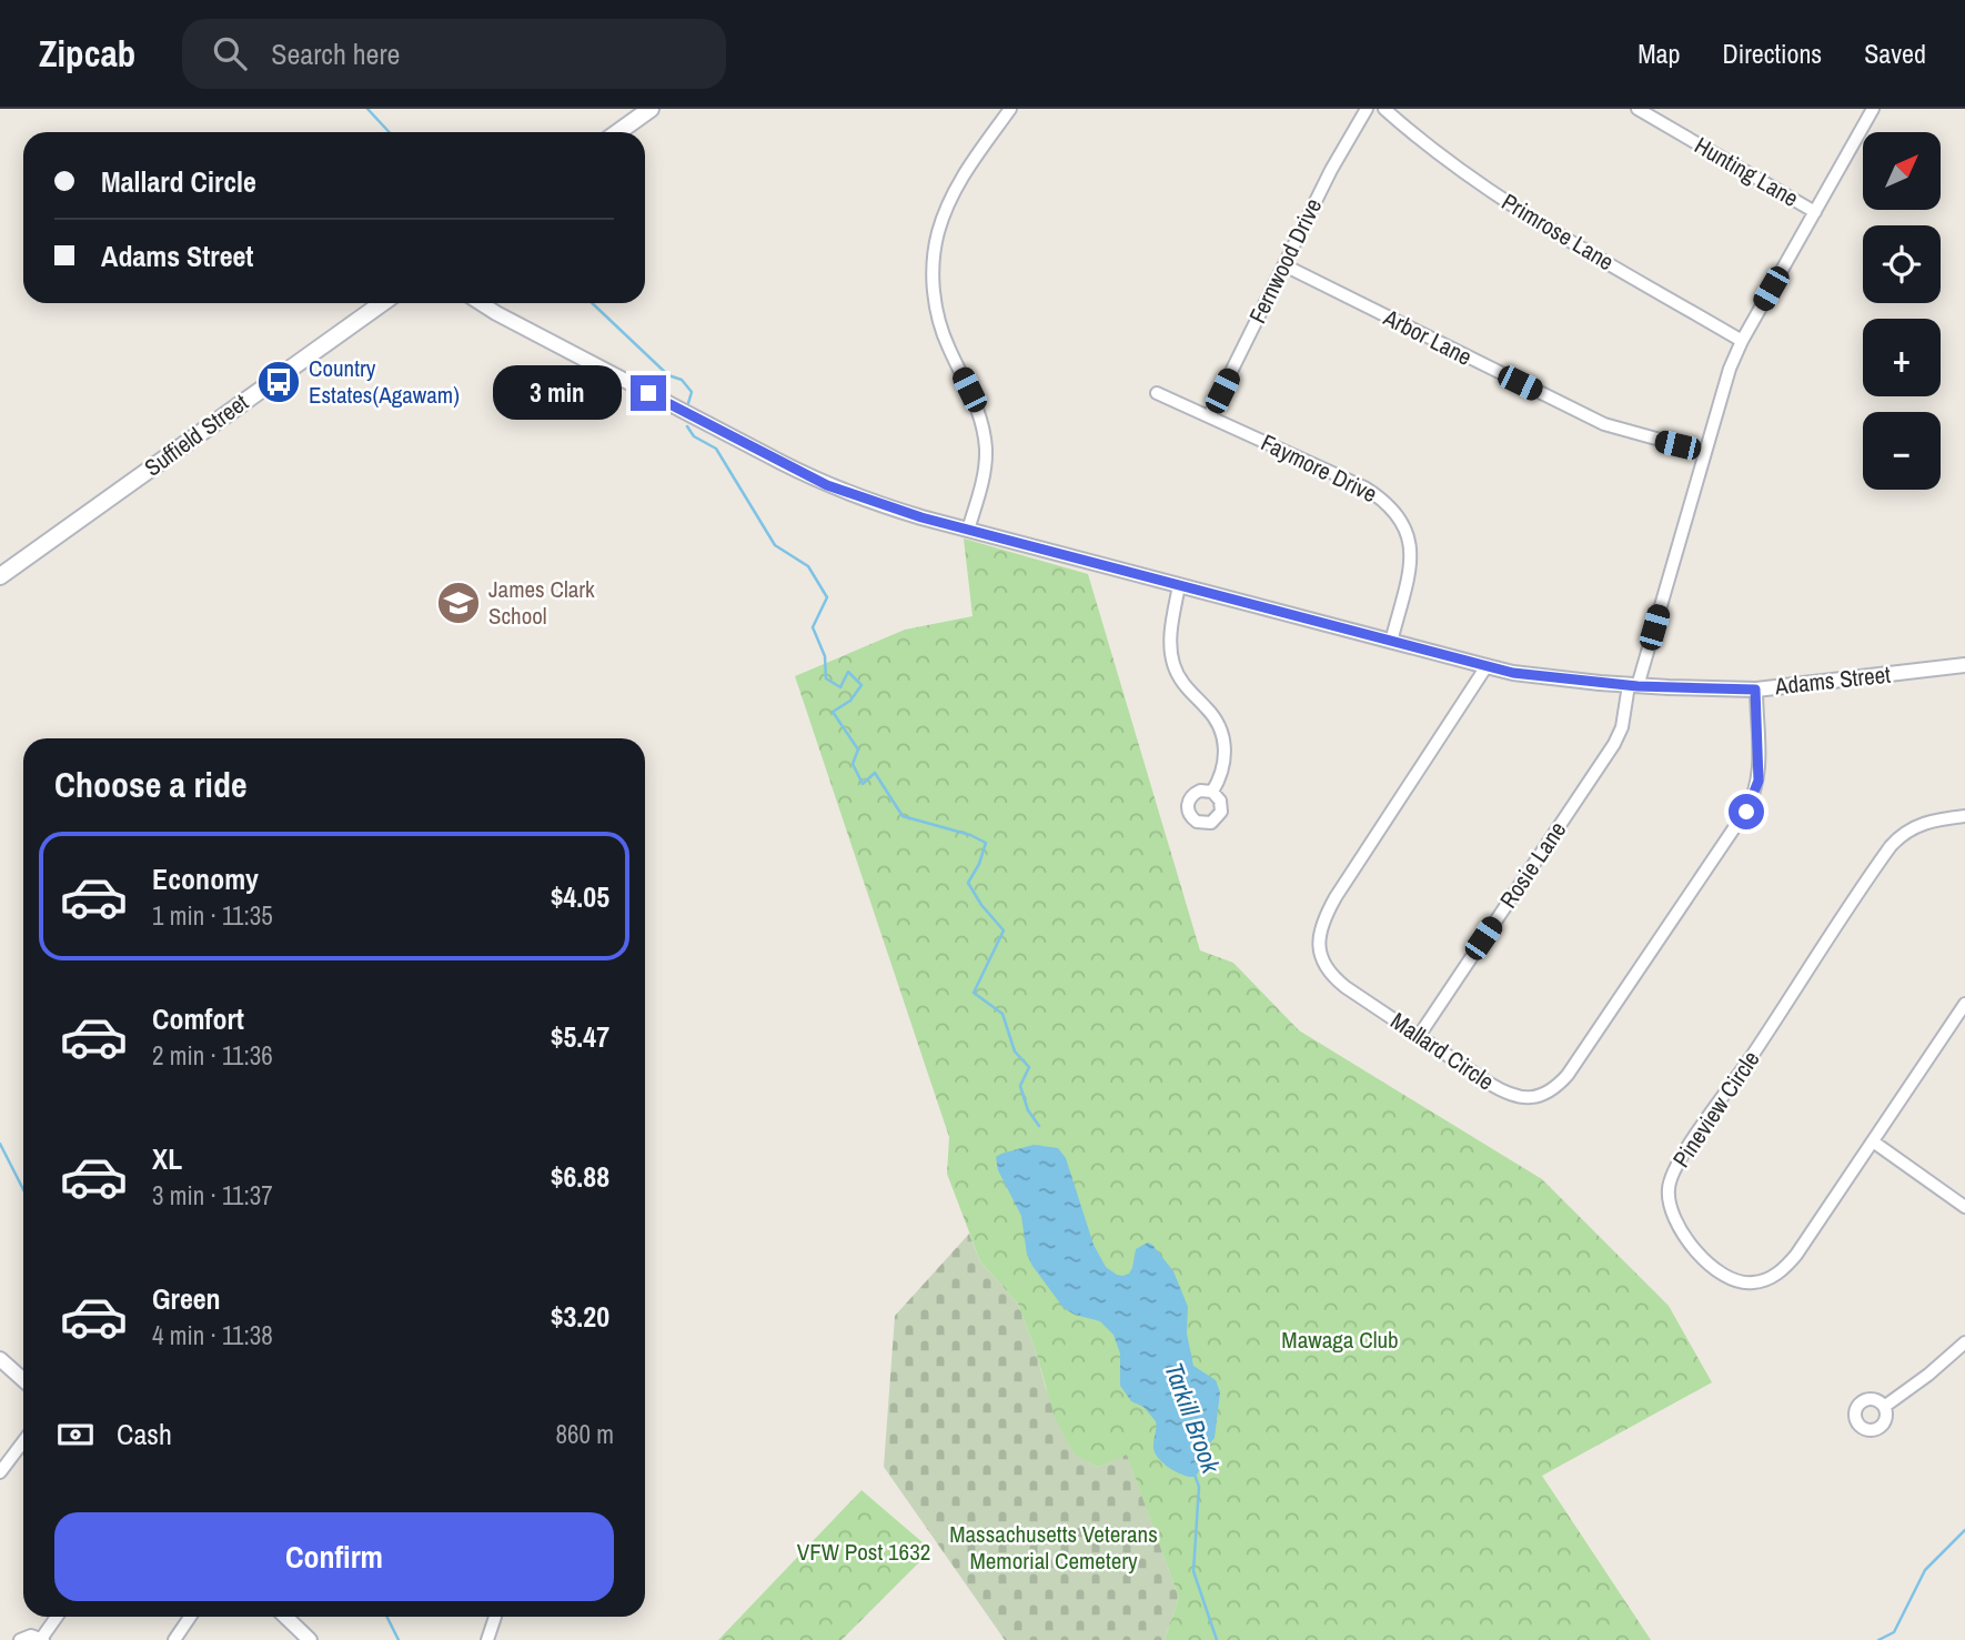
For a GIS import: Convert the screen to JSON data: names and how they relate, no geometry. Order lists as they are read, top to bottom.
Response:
{
  "streets": {
    "main road": ["Suffield Street"],
    "street": [
      "Hunting Lane",
      "Primrose Lane",
      "Fernwood Drive",
      "Arbor Lane",
      "Faymore Drive",
      "Adams Street",
      "Rosie Lane",
      "Mallard Circle",
      "Pineview Circle"
    ]
  },
  "crossings": [
    ["Hunting Lane", "Rosie Lane"],
    ["Primrose Lane", "Rosie Lane"],
    ["Fernwood Drive", "Arbor Lane"],
    ["Fernwood Drive", "Faymore Drive"],
    ["Arbor Lane", "Rosie Lane"],
    ["Faymore Drive", "Adams Street"],
    ["Adams Street", "Rosie Lane"],
    ["Adams Street", "Mallard Circle"],
    ["Rosie Lane", "Mallard Circle"]
  ],
  "water": ["Tarkill Brook"],
  "parks": ["Mawaga Club", "Massachusetts Veterans Memorial Cemetery", "VFW Post 1632"],
  "places": {
    "bus stop": ["Country Estates(Agawam)"],
    "school or university": ["James Clark School"]
  },
  "north": "top right",
  "page": {
    "header": "Zipcab",
    "search": "Search here",
    "nav": ["Map", "Directions", "Saved"],
    "map_buttons": ["+", "−"],
    "banner": ["Mallard Circle", "Adams Street"],
    "bubble": "3 min",
    "heading": "Choose a ride",
    "list": [
      {
        "name": "Economy",
        "note": "1 min · 11:35",
        "value": "$4.05"
      },
      {
        "name": "Comfort",
        "note": "2 min · 11:36",
        "value": "$5.47"
      },
      {
        "name": "XL",
        "note": "3 min · 11:37",
        "value": "$6.88"
      },
      {
        "name": "Green",
        "note": "4 min · 11:38",
        "value": "$3.20"
      }
    ],
    "pay": ["Cash", "860 m"],
    "buttons": "Confirm"
  }
}
